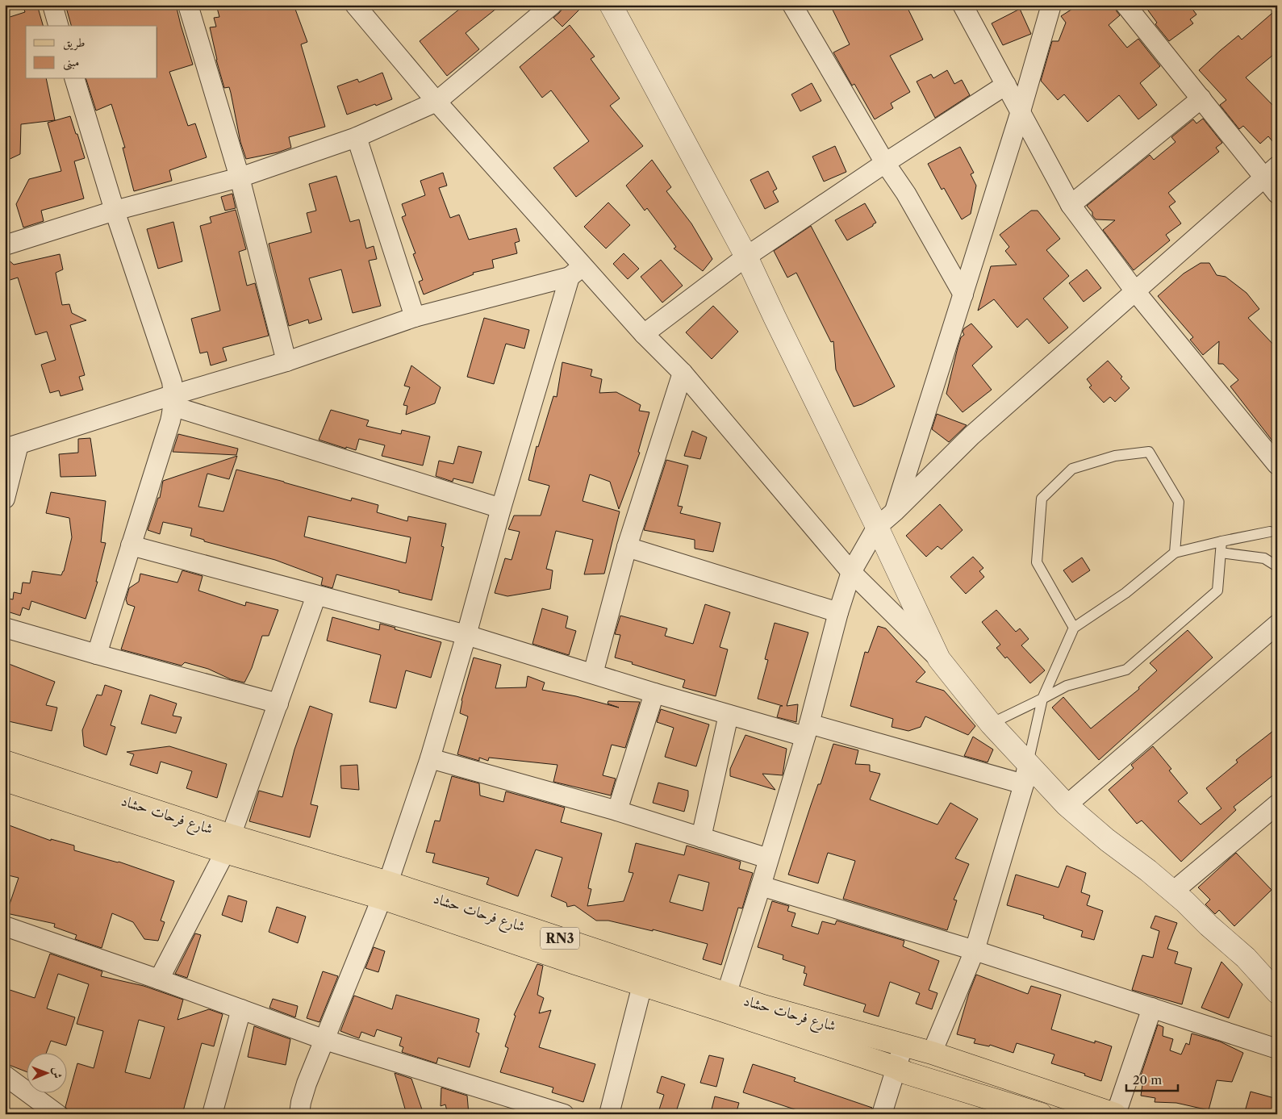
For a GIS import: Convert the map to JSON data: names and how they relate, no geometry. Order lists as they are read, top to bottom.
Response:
{
  "streets": {
    "main road": ["شارع فرحات حشاد", "RN3"]
  },
  "legend": ["طريق", "مبنى"],
  "scale_bar": "20 m",
  "north": "right"
}
